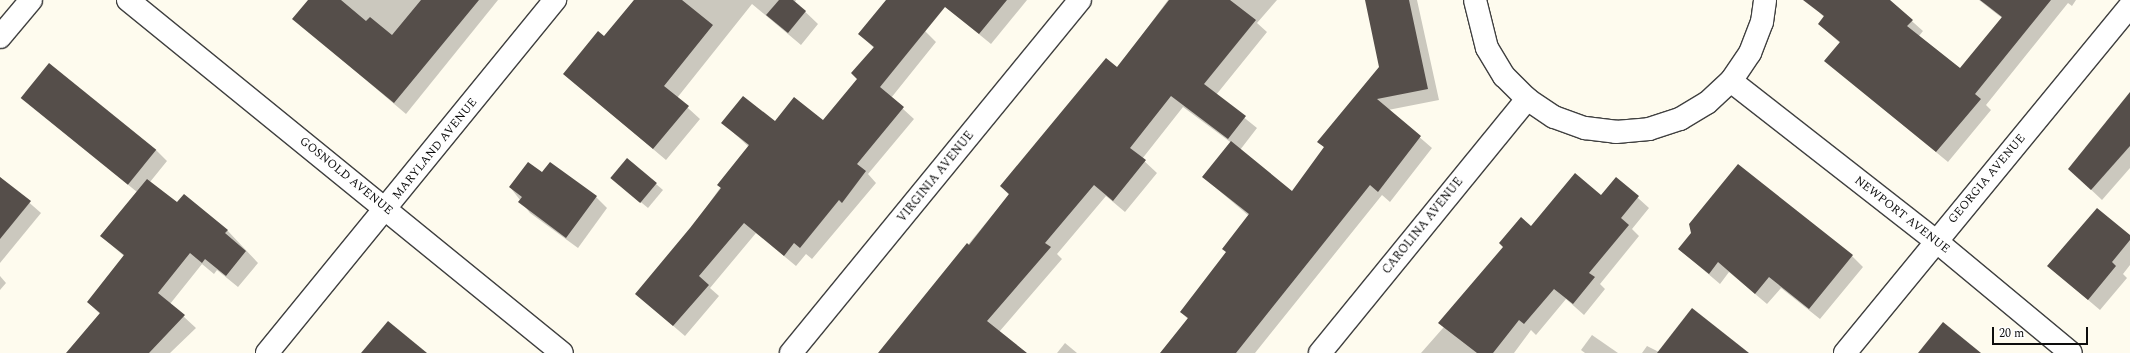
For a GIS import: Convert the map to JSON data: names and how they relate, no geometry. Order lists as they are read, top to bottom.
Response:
{
  "streets": {
    "street": [
      "MARYLAND AVENUE",
      "GOSNOLD AVENUE",
      "VIRGINIA AVENUE",
      "GEORGIA AVENUE",
      "NEWPORT AVENUE",
      "CAROLINA AVENUE"
    ]
  },
  "crossings": [
    ["MARYLAND AVENUE", "GOSNOLD AVENUE"],
    ["GEORGIA AVENUE", "NEWPORT AVENUE"]
  ],
  "scale_bar": "20 m"
}
